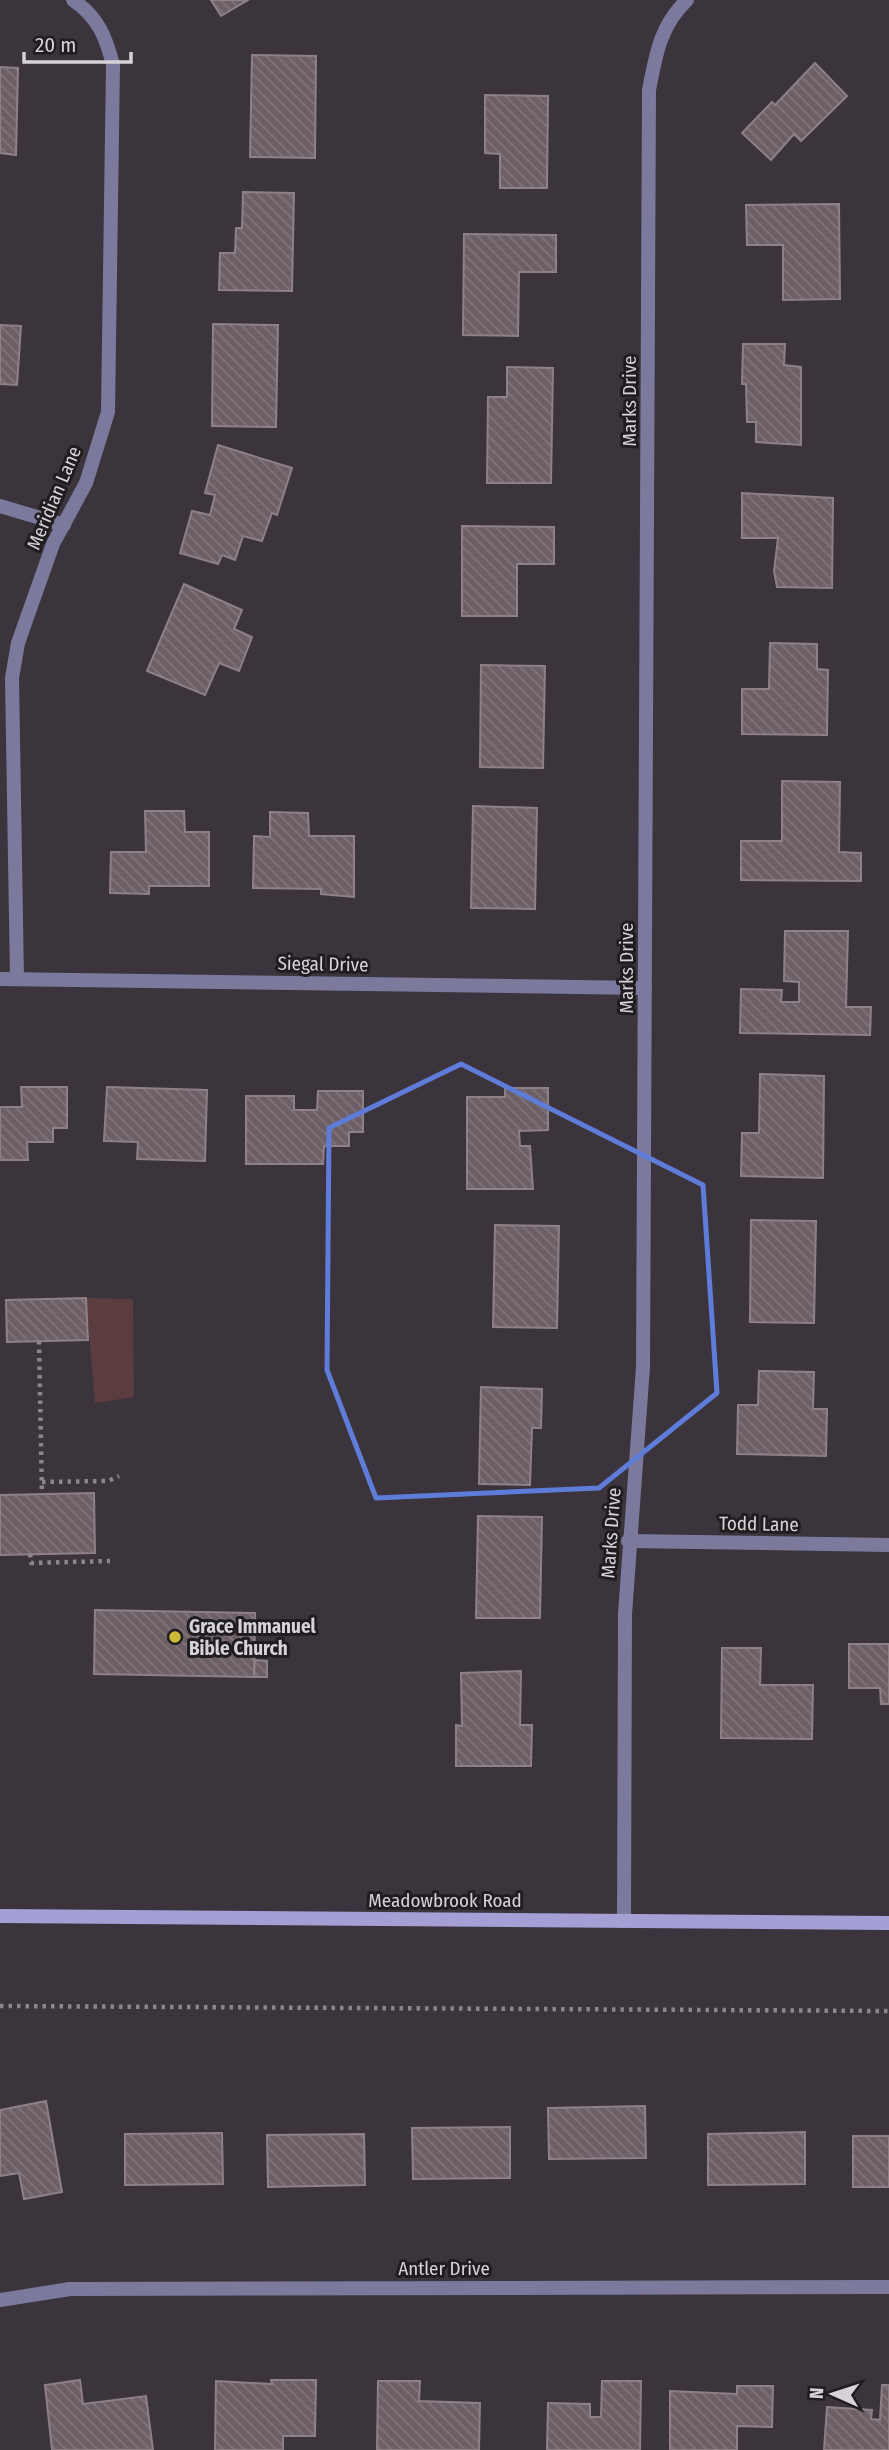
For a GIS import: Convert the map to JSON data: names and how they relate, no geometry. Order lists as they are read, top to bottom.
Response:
{
  "streets": {
    "street": [
      "Marks Drive",
      "Meridian Lane",
      "Siegal Drive",
      "Todd Lane",
      "Meadowbrook Road",
      "Antler Drive"
    ]
  },
  "crossings": [
    ["Marks Drive", "Siegal Drive"],
    ["Marks Drive", "Todd Lane"],
    ["Marks Drive", "Meadowbrook Road"],
    ["Meridian Lane", "Siegal Drive"]
  ],
  "places": ["Grace Immanuel Bible Church"],
  "scale_bar": "20 m",
  "north": "left"
}
